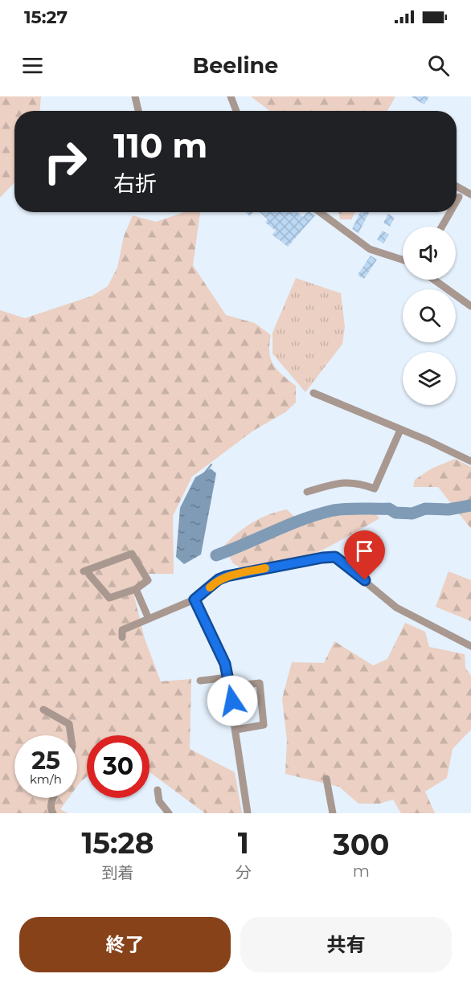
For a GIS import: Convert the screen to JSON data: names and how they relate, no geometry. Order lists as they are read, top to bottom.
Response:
{
  "page": {
    "status": "15:27",
    "header": "Beeline",
    "turn": ["110 m", "右折"],
    "speed": "25 km/h",
    "limit": "30",
    "eta": [
      "15:28",
      "到着",
      "1",
      "分",
      "300",
      "m"
    ],
    "buttons": ["終了", "共有"]
  }
}
